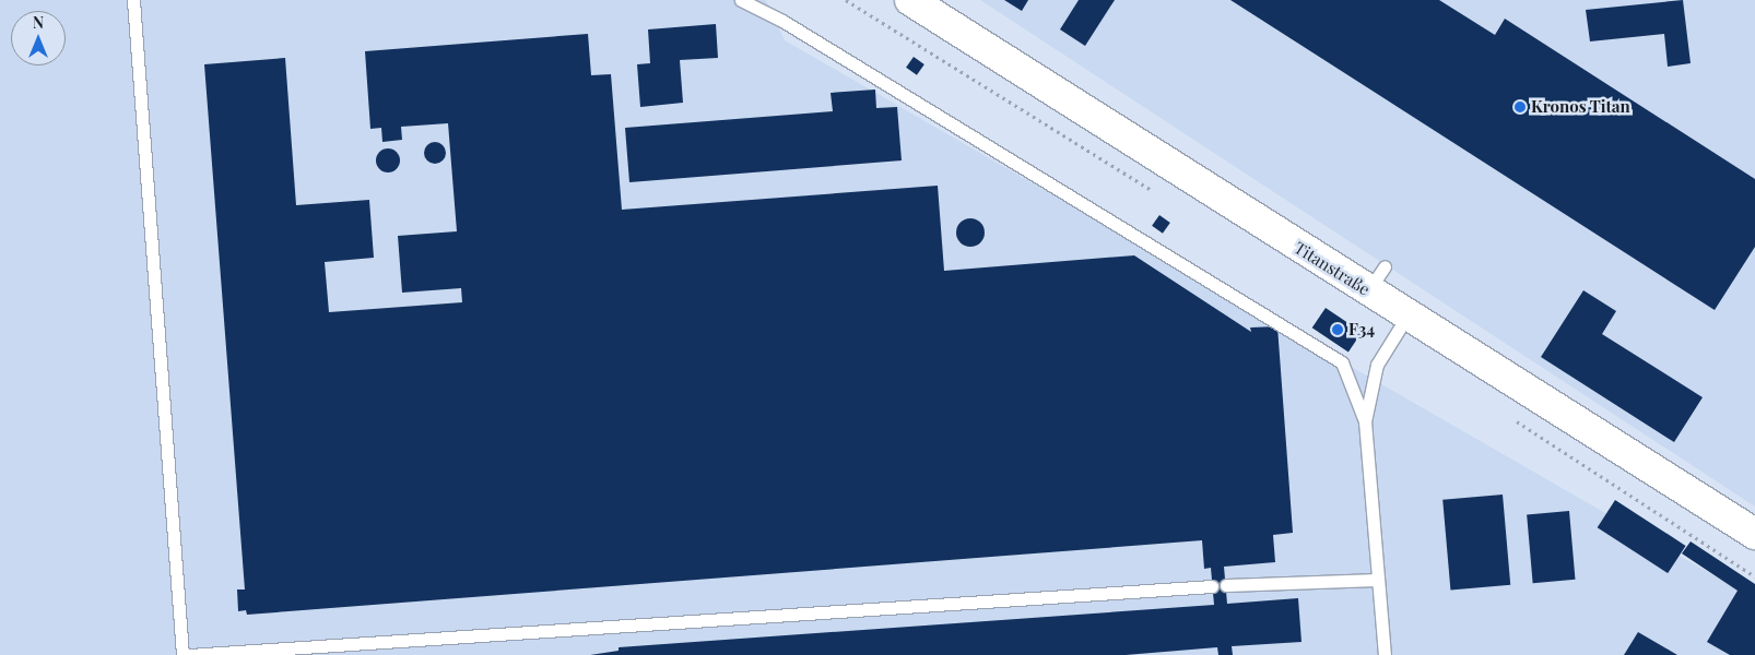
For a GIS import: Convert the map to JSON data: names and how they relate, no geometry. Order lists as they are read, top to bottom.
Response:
{
  "streets": {
    "street": ["Titanstraße"]
  },
  "places": ["Kronos Titan", "F34"],
  "north": "top"
}
